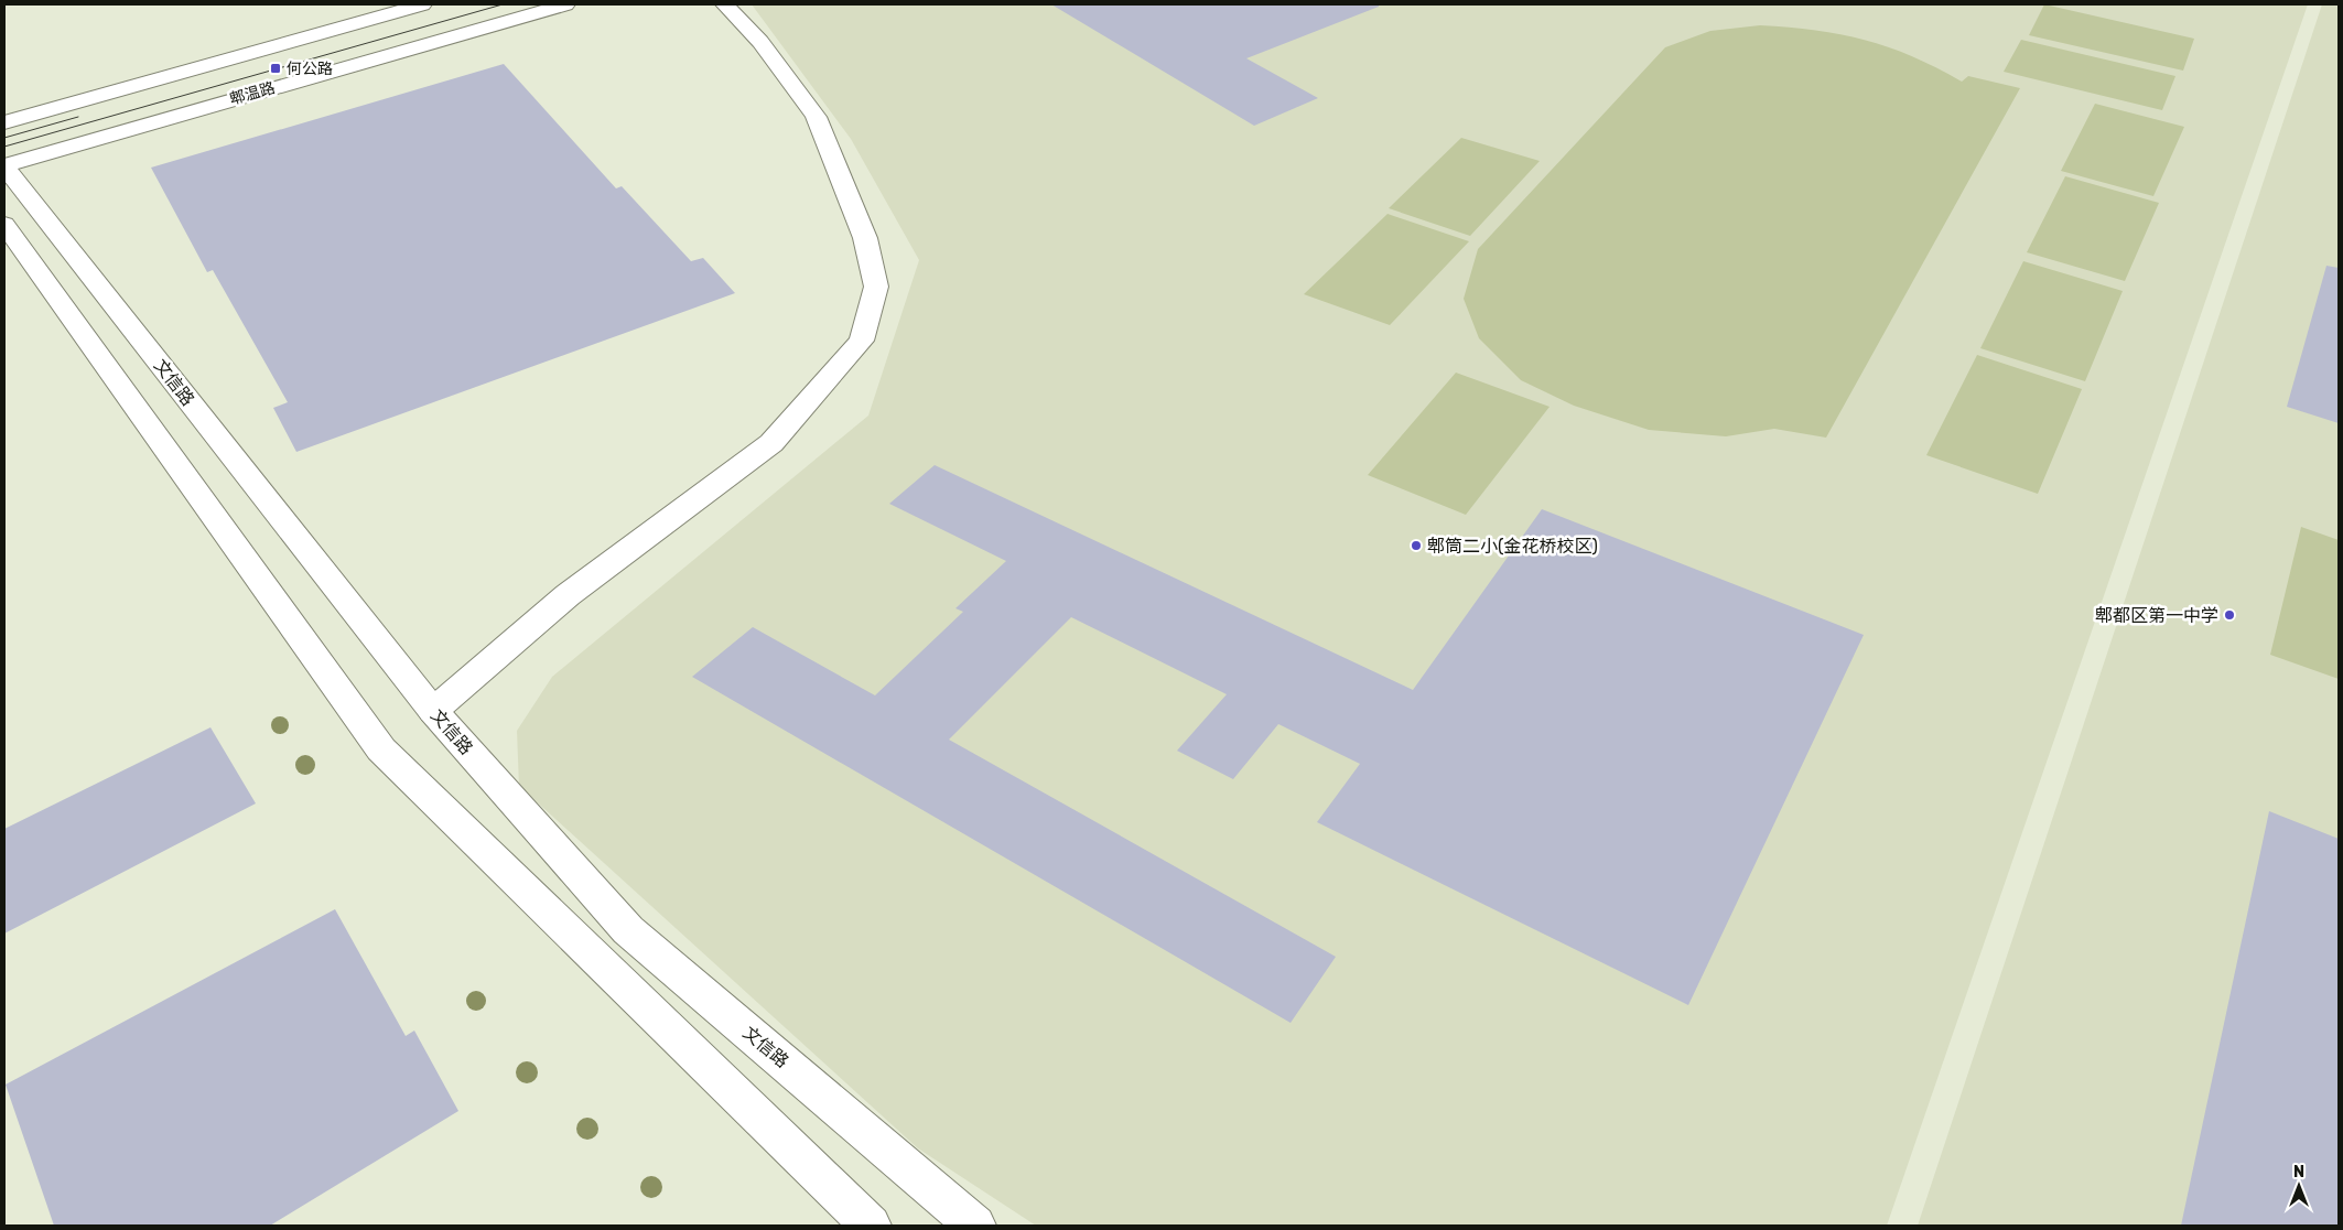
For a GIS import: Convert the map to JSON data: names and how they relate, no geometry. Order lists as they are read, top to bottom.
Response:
{
  "streets": {
    "main road": ["郫温路", "文信路"]
  },
  "crossings": [
    ["郫温路", "文信路"]
  ],
  "places": {
    "transit": ["何公路"],
    "other": ["郫筒二小(金花桥校区)", "郫都区第一中学"]
  },
  "north": "top"
}
